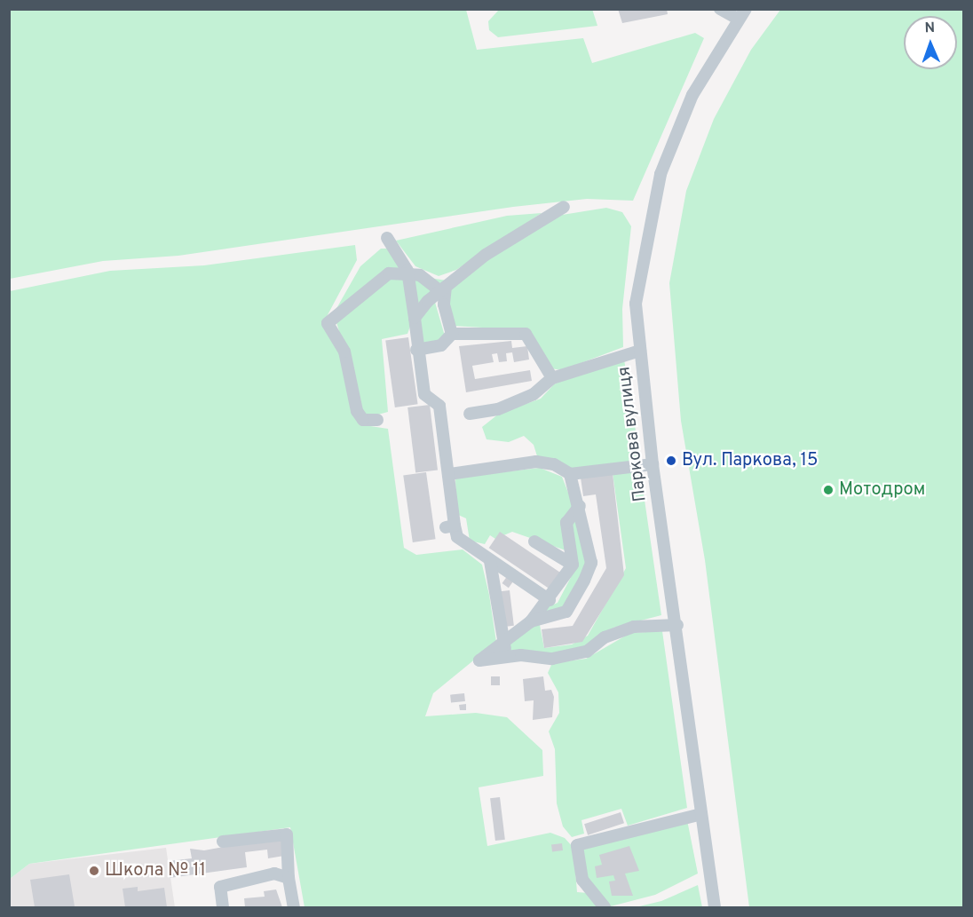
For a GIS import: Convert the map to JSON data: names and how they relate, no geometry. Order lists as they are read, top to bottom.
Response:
{
  "streets": {
    "street": ["Паркова вулиця"]
  },
  "places": ["Вул. Паркова, 15", "Мотодром", "Школа № 11"],
  "north": "top"
}
